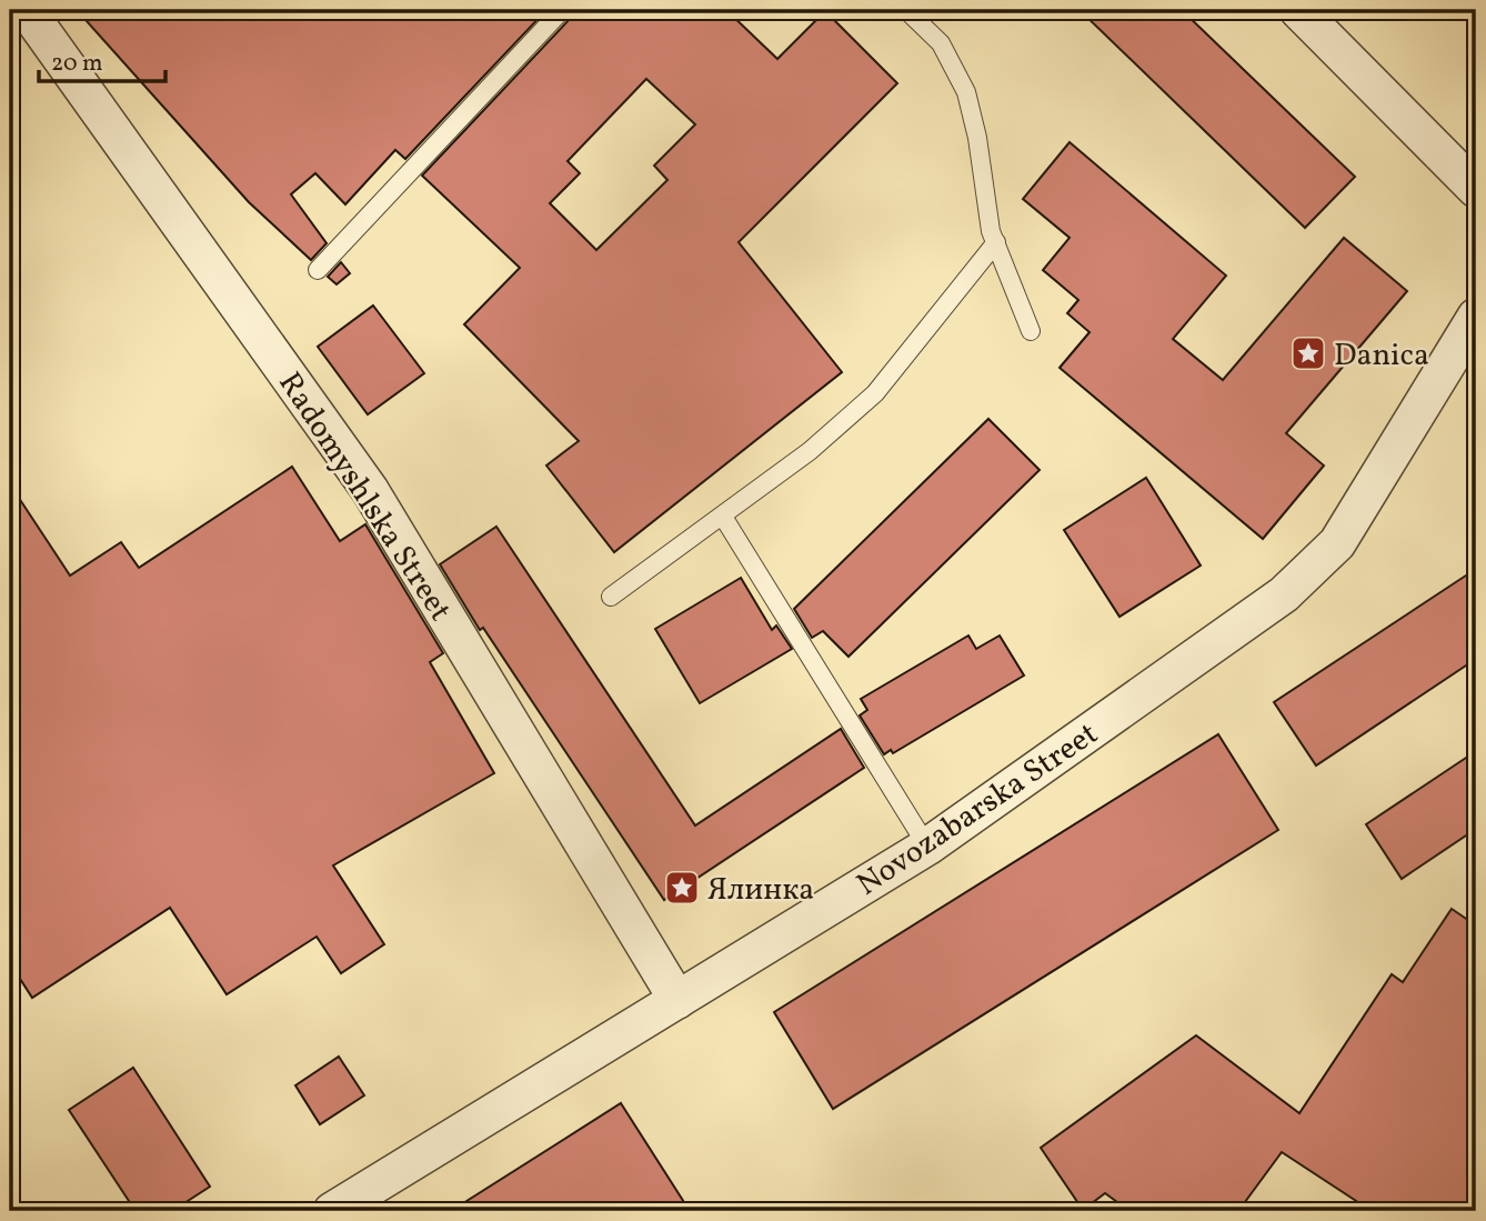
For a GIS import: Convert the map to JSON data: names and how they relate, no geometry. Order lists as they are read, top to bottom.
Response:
{
  "streets": {
    "street": ["Radomyshlska Street", "Novozabarska Street"]
  },
  "crossings": [
    ["Radomyshlska Street", "Novozabarska Street"]
  ],
  "places": {
    "place": ["Danica", "Ялинка"]
  },
  "scale_bar": "20 m"
}
